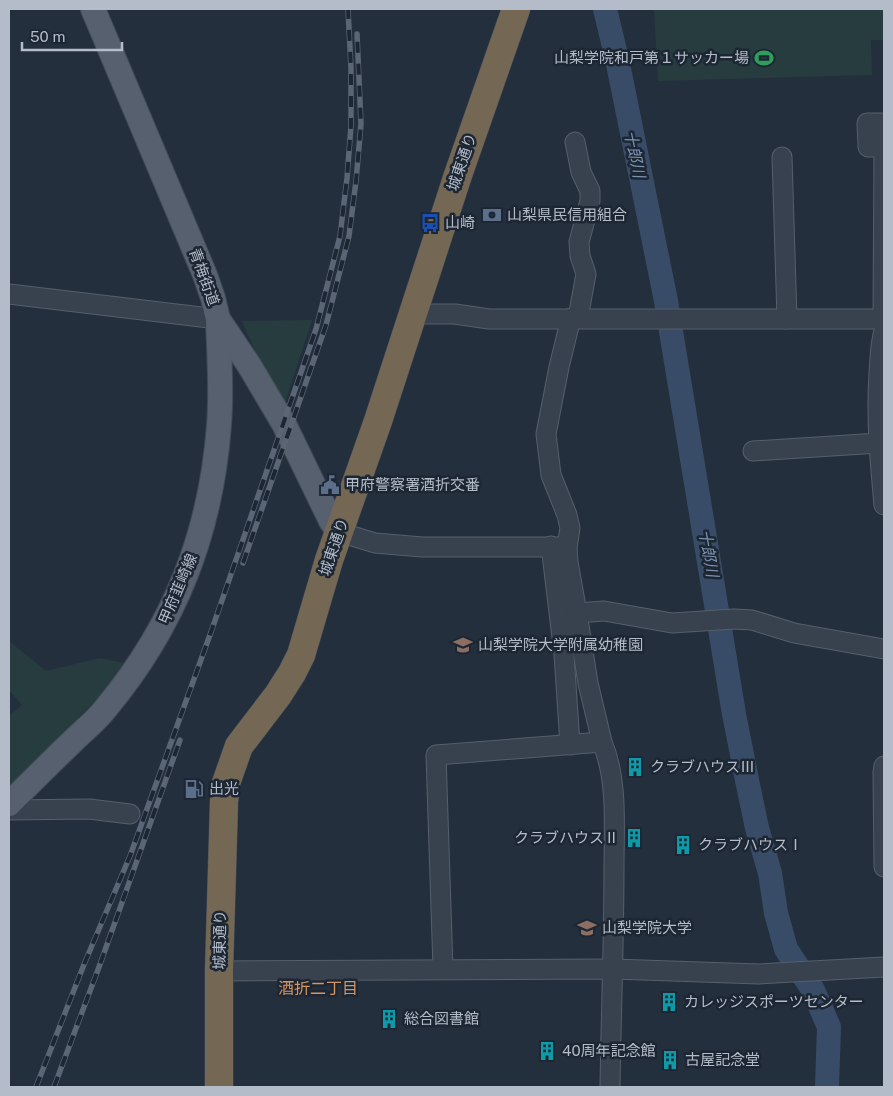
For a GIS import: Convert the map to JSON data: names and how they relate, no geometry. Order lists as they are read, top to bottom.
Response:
{
  "streets": {
    "highway": ["城東通り"],
    "main road": ["青梅街道", "甲府韮崎線"]
  },
  "crossings": [
    ["城東通り", "青梅街道"],
    ["青梅街道", "甲府韮崎線"]
  ],
  "districts": ["酒折二丁目"],
  "water": ["十郎川"],
  "places": {
    "sports": ["山梨学院和戸第１サッカー場"],
    "bank": ["山梨県民信用組合"],
    "bus stop": ["山崎"],
    "public building": ["甲府警察署酒折交番"],
    "school or university": ["山梨学院大学附属幼稚園", "山梨学院大学"],
    "building": [
      "クラブハウスⅢ",
      "クラブハウスⅡ",
      "クラブハウスⅠ",
      "カレッジスポーツセンター",
      "総合図書館",
      "40周年記念館",
      "古屋記念堂"
    ],
    "fuel station": ["出光"]
  },
  "scale_bar": "50 m"
}
